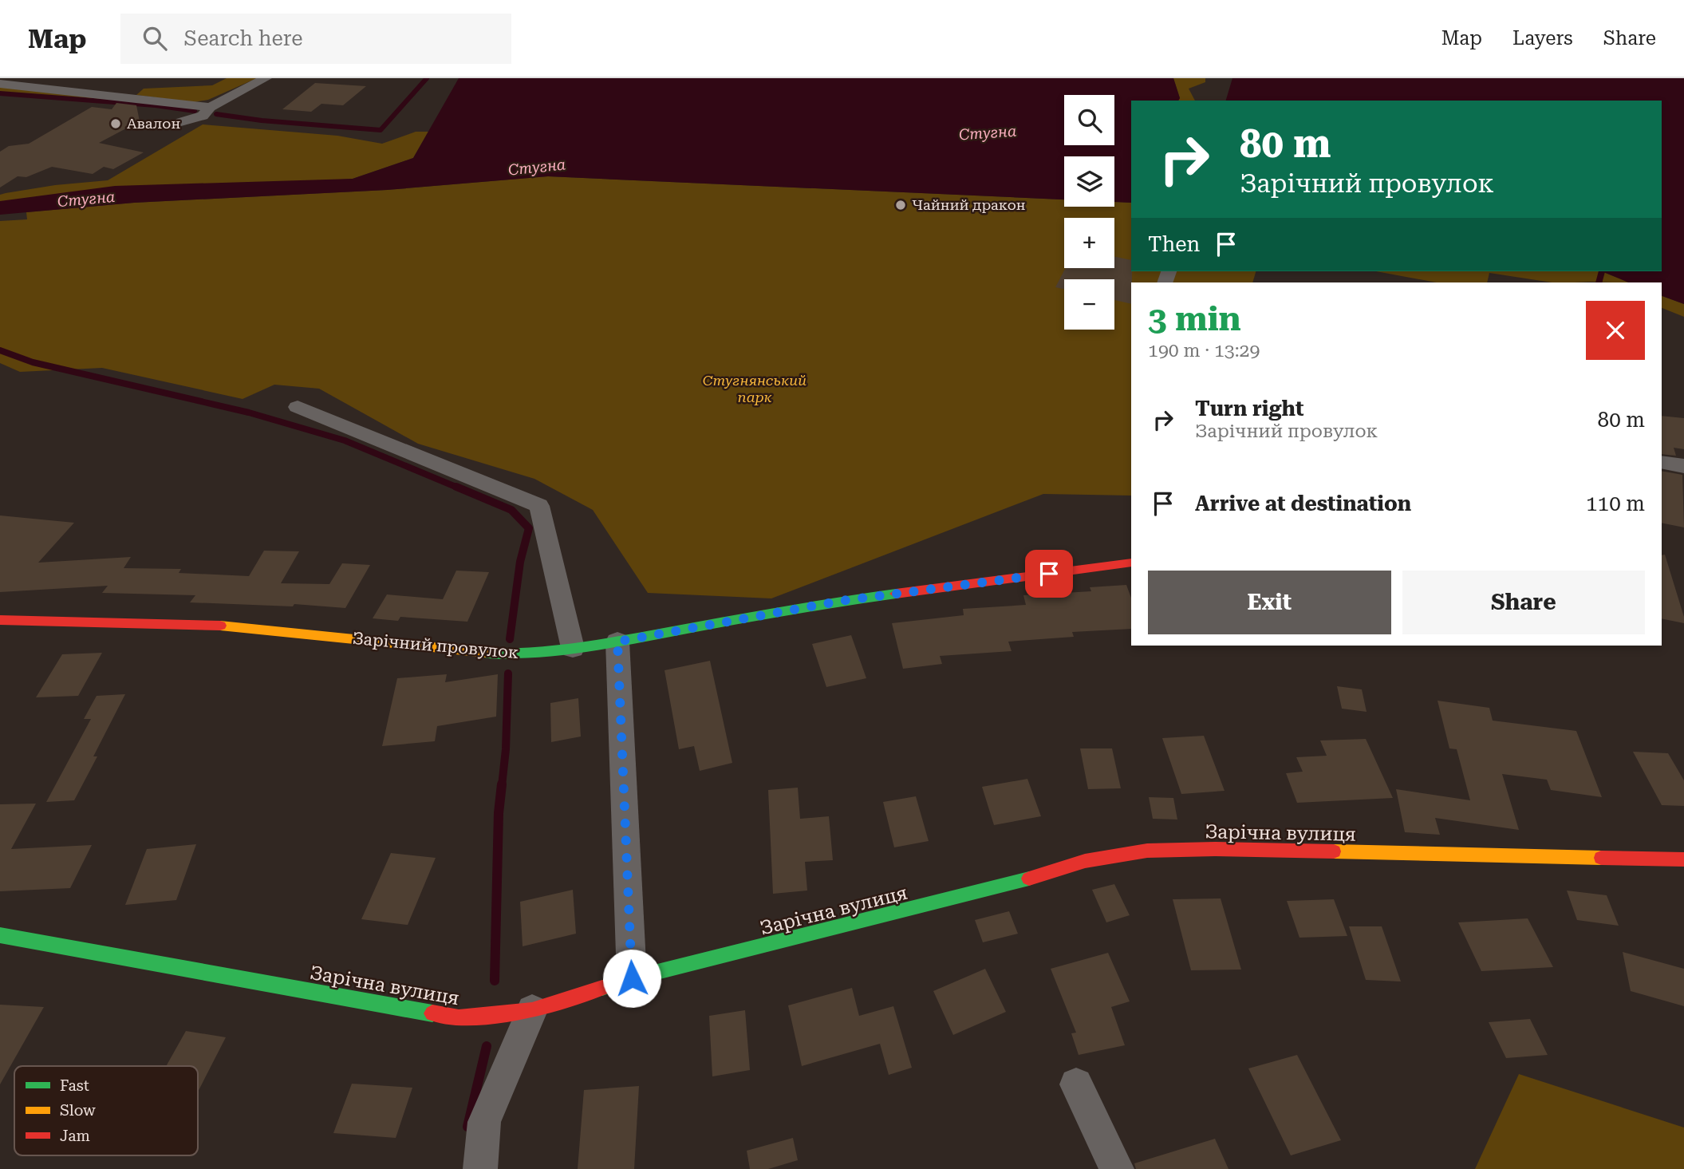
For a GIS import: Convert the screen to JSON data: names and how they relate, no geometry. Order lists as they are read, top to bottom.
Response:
{
  "streets": {
    "street": ["Зарічний провулок", "Зарічна вулиця"]
  },
  "water": ["Стугна"],
  "parks": ["Стугнянський парк"],
  "places": ["Авалон", "Чайний дракон"],
  "legend": ["Fast", "Slow", "Jam"],
  "page": {
    "header": "Map",
    "search": "Search here",
    "nav": ["Map", "Layers", "Share"],
    "map_buttons": ["+", "−"],
    "turn": ["80 m", "Зарічний провулок"],
    "then": "Then",
    "heading": ["3 min", "190 m · 13:29"],
    "list": [
      {
        "name": "Turn right",
        "note": "Зарічний провулок",
        "value": "80 m"
      },
      {
        "name": "Arrive at destination",
        "value": "110 m"
      }
    ],
    "buttons": ["Exit", "Share"]
  }
}
